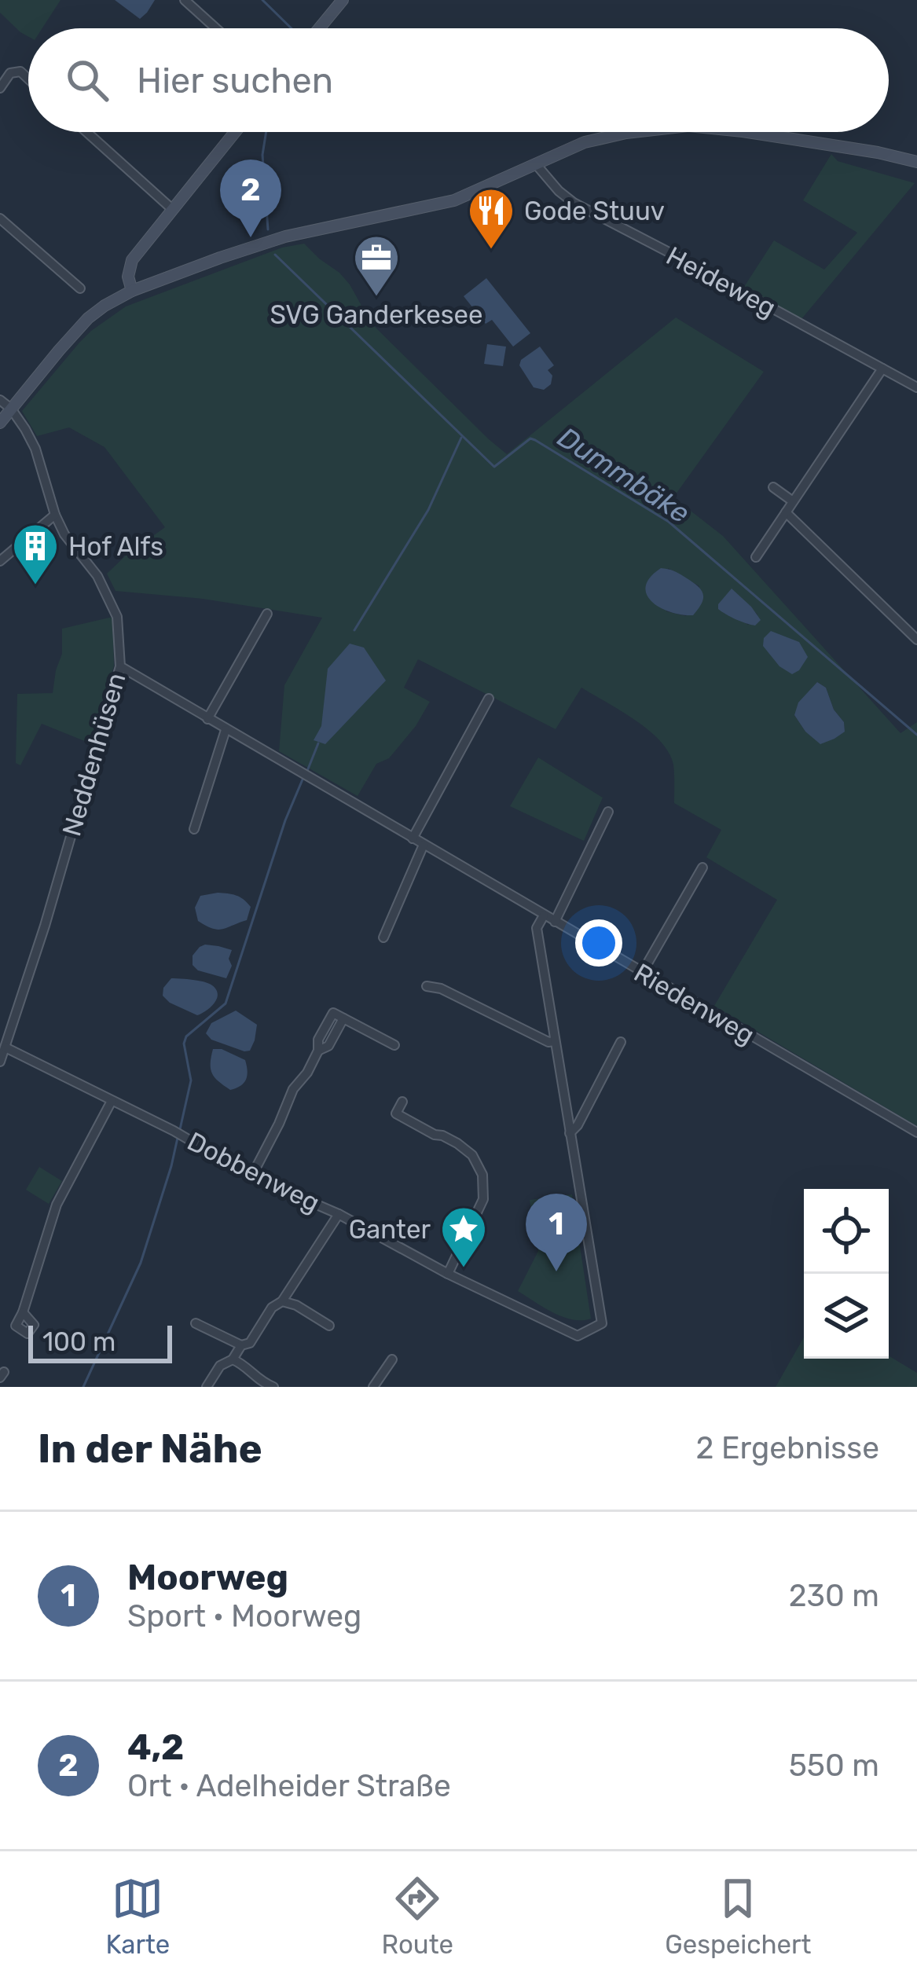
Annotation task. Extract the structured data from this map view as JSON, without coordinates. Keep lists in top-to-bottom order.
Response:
{
  "streets": {
    "street": [
      "Heideweg",
      "Neddenhüsen",
      "Riedenweg",
      "Dobbenweg"
    ]
  },
  "crossings": [
    ["Neddenhüsen", "Riedenweg"],
    ["Neddenhüsen", "Dobbenweg"]
  ],
  "water": ["Dummbäke"],
  "places": {
    "restaurant": ["Gode Stuuv"],
    "office": ["SVG Ganderkesee"],
    "building": ["Hof Alfs"],
    "place": ["Ganter"]
  },
  "scale_bar": "100 m",
  "page": {
    "search": "Hier suchen",
    "pins": ["2", "1"],
    "scale": "100 m",
    "heading": ["In der Nähe", "2 Ergebnisse"],
    "list": [
      {
        "mark": "1",
        "name": "Moorweg",
        "note": "Sport · Moorweg",
        "value": "230 m"
      },
      {
        "mark": "2",
        "name": "4,2",
        "note": "Ort · Adelheider Straße",
        "value": "550 m"
      }
    ],
    "nav": ["Karte", "Route", "Gespeichert"]
  }
}
